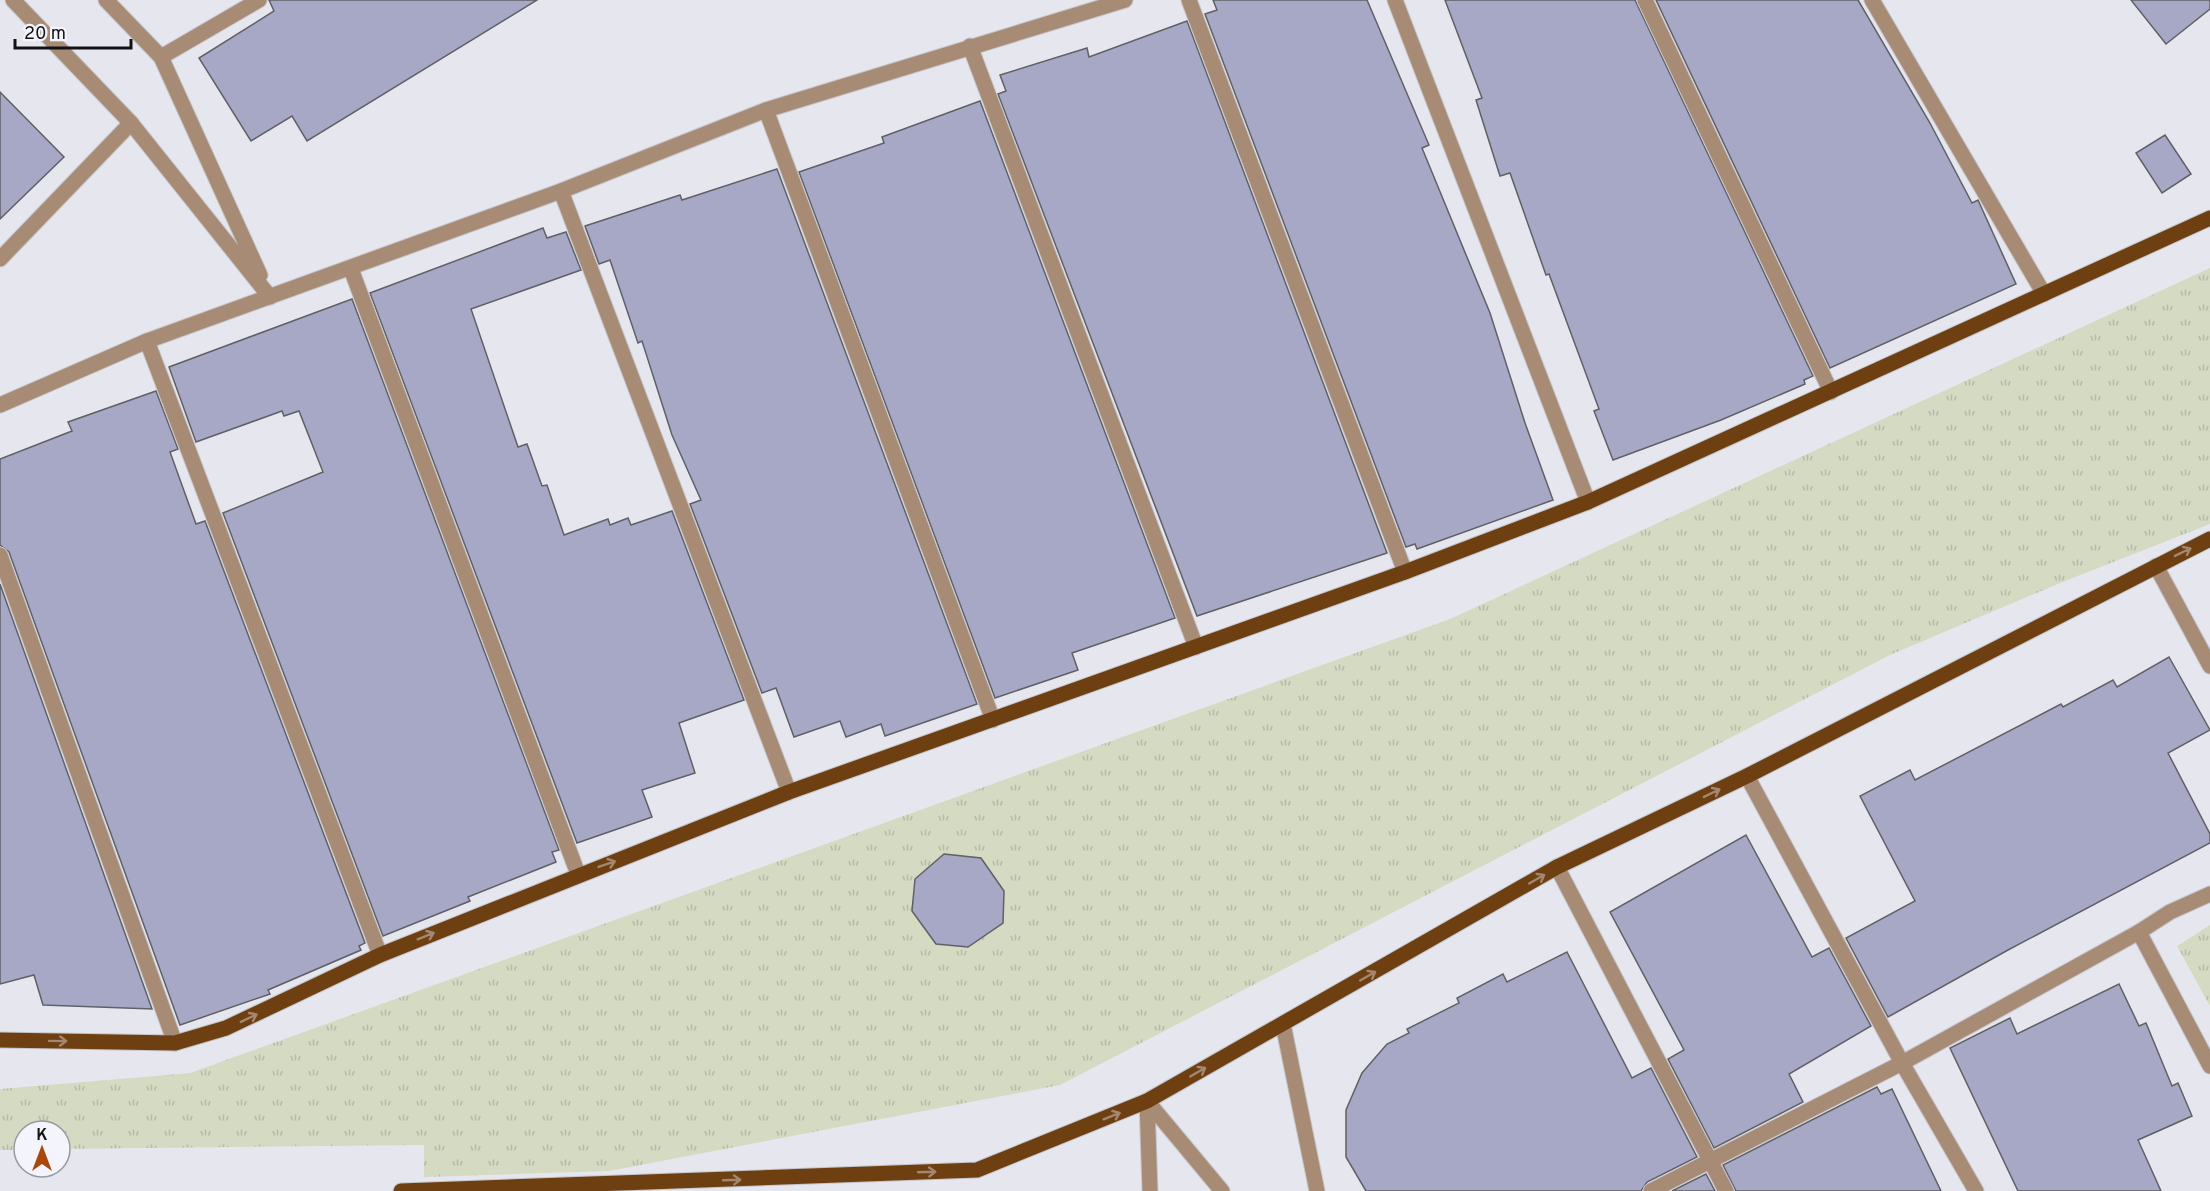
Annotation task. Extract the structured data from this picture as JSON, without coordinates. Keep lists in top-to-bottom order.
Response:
{
  "scale_bar": "20 m",
  "north": "top"
}
